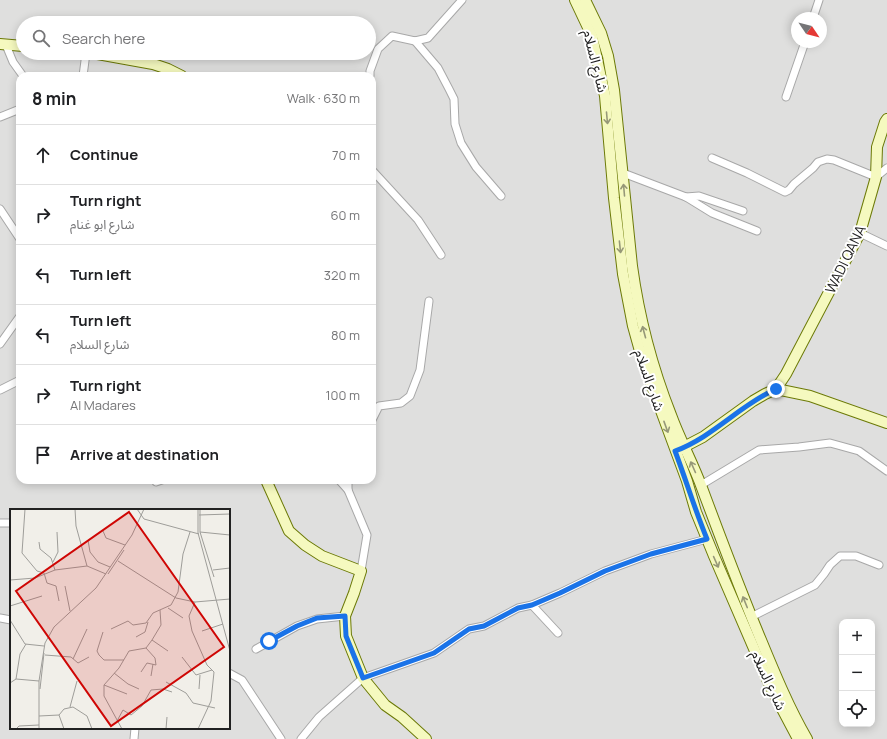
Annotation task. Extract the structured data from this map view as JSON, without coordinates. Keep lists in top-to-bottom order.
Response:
{
  "streets": {
    "main road": ["شارع السلام", "WADI QANA"]
  },
  "north": "bottom right",
  "page": {
    "search": "Search here",
    "heading": ["8 min", "Walk · 630 m"],
    "list": [
      ["Continue", "70 m"],
      ["Turn right", "شارع ابو غنام", "60 m"],
      ["Turn left", "320 m"],
      ["Turn left", "شارع السلام", "80 m"],
      ["Turn right", "Al Madares", "100 m"],
      "Arrive at destination"
    ],
    "map_buttons": ["+", "−"]
  }
}
